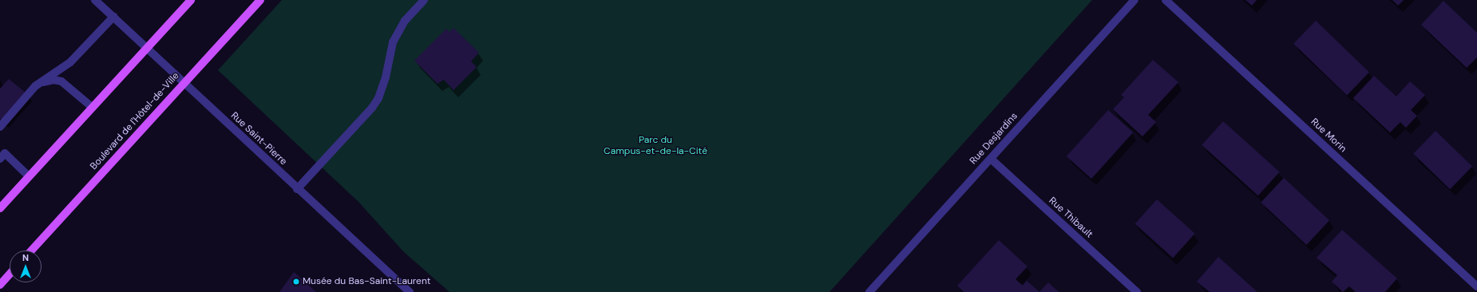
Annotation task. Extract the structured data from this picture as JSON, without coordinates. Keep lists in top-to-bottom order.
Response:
{
  "streets": {
    "main road": ["Boulevard de l'Hôtel-de-Ville"],
    "street": [
      "Rue Morin",
      "Rue Saint-Pierre",
      "Rue Desjardins",
      "Rue Thibault"
    ]
  },
  "crossings": [
    ["Boulevard de l'Hôtel-de-Ville", "Rue Saint-Pierre"],
    ["Rue Desjardins", "Rue Thibault"]
  ],
  "parks": ["Parc du Campus-et-de-la-Cité"],
  "places": ["Musée du Bas-Saint-Laurent"],
  "north": "top"
}
